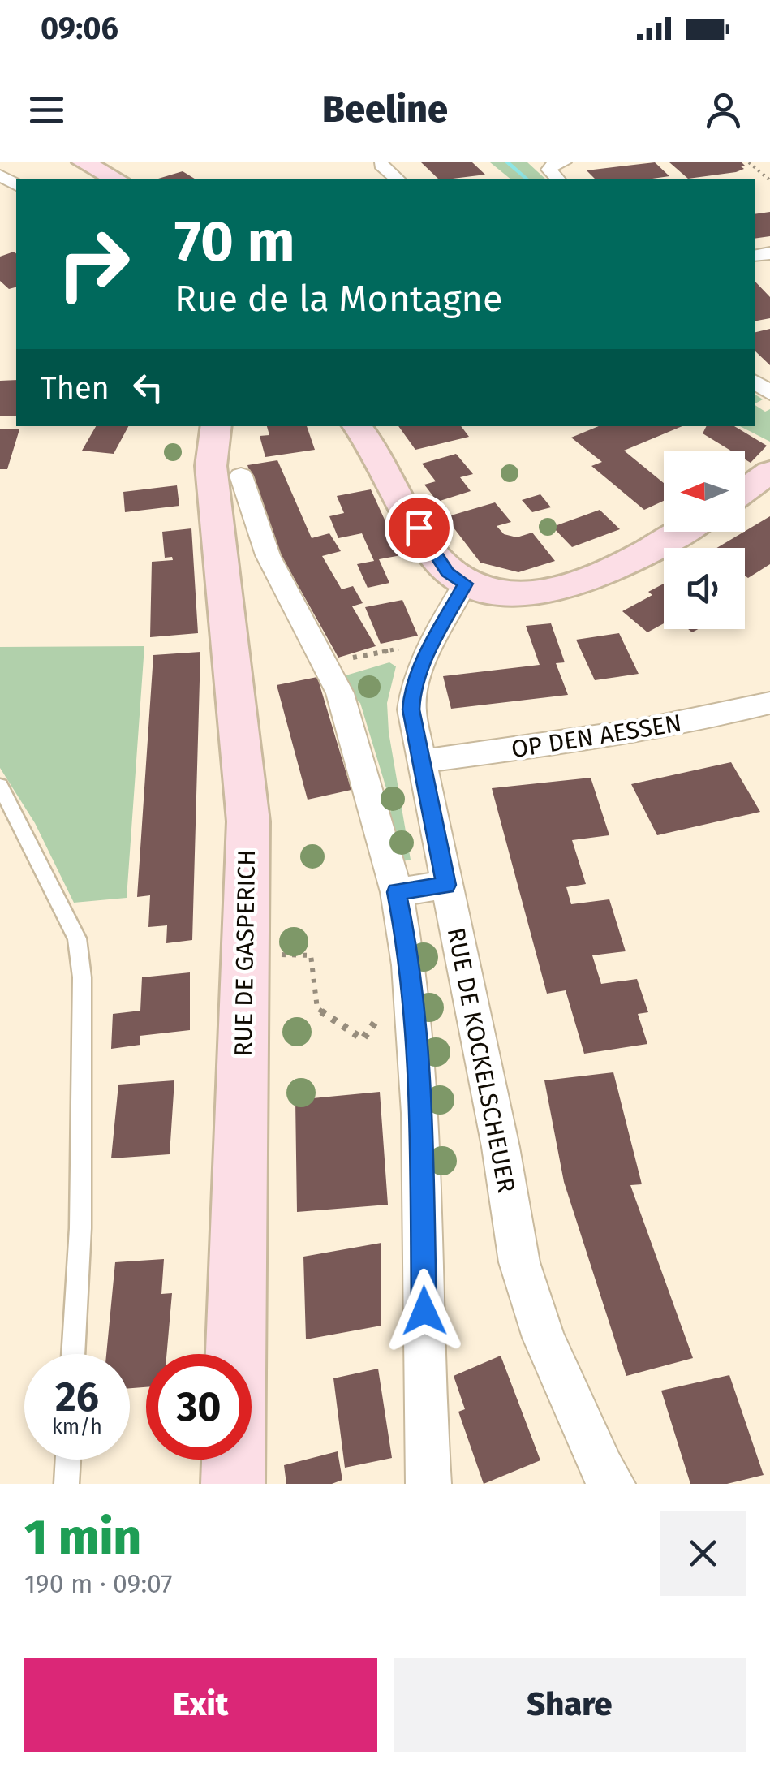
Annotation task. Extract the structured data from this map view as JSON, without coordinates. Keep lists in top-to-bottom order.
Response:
{
  "streets": {
    "main road": ["RUE DE GASPERICH"],
    "street": ["OP DEN AESSEN", "RUE DE KOCKELSCHEUER"]
  },
  "crossings": [
    ["OP DEN AESSEN", "RUE DE KOCKELSCHEUER"]
  ],
  "north": "left",
  "page": {
    "status": "09:06",
    "header": "Beeline",
    "turn": ["70 m", "Rue de la Montagne"],
    "then": "Then",
    "speed": "26 km/h",
    "limit": "30",
    "heading": ["1 min", "190 m · 09:07"],
    "buttons": ["Exit", "Share"]
  }
}
